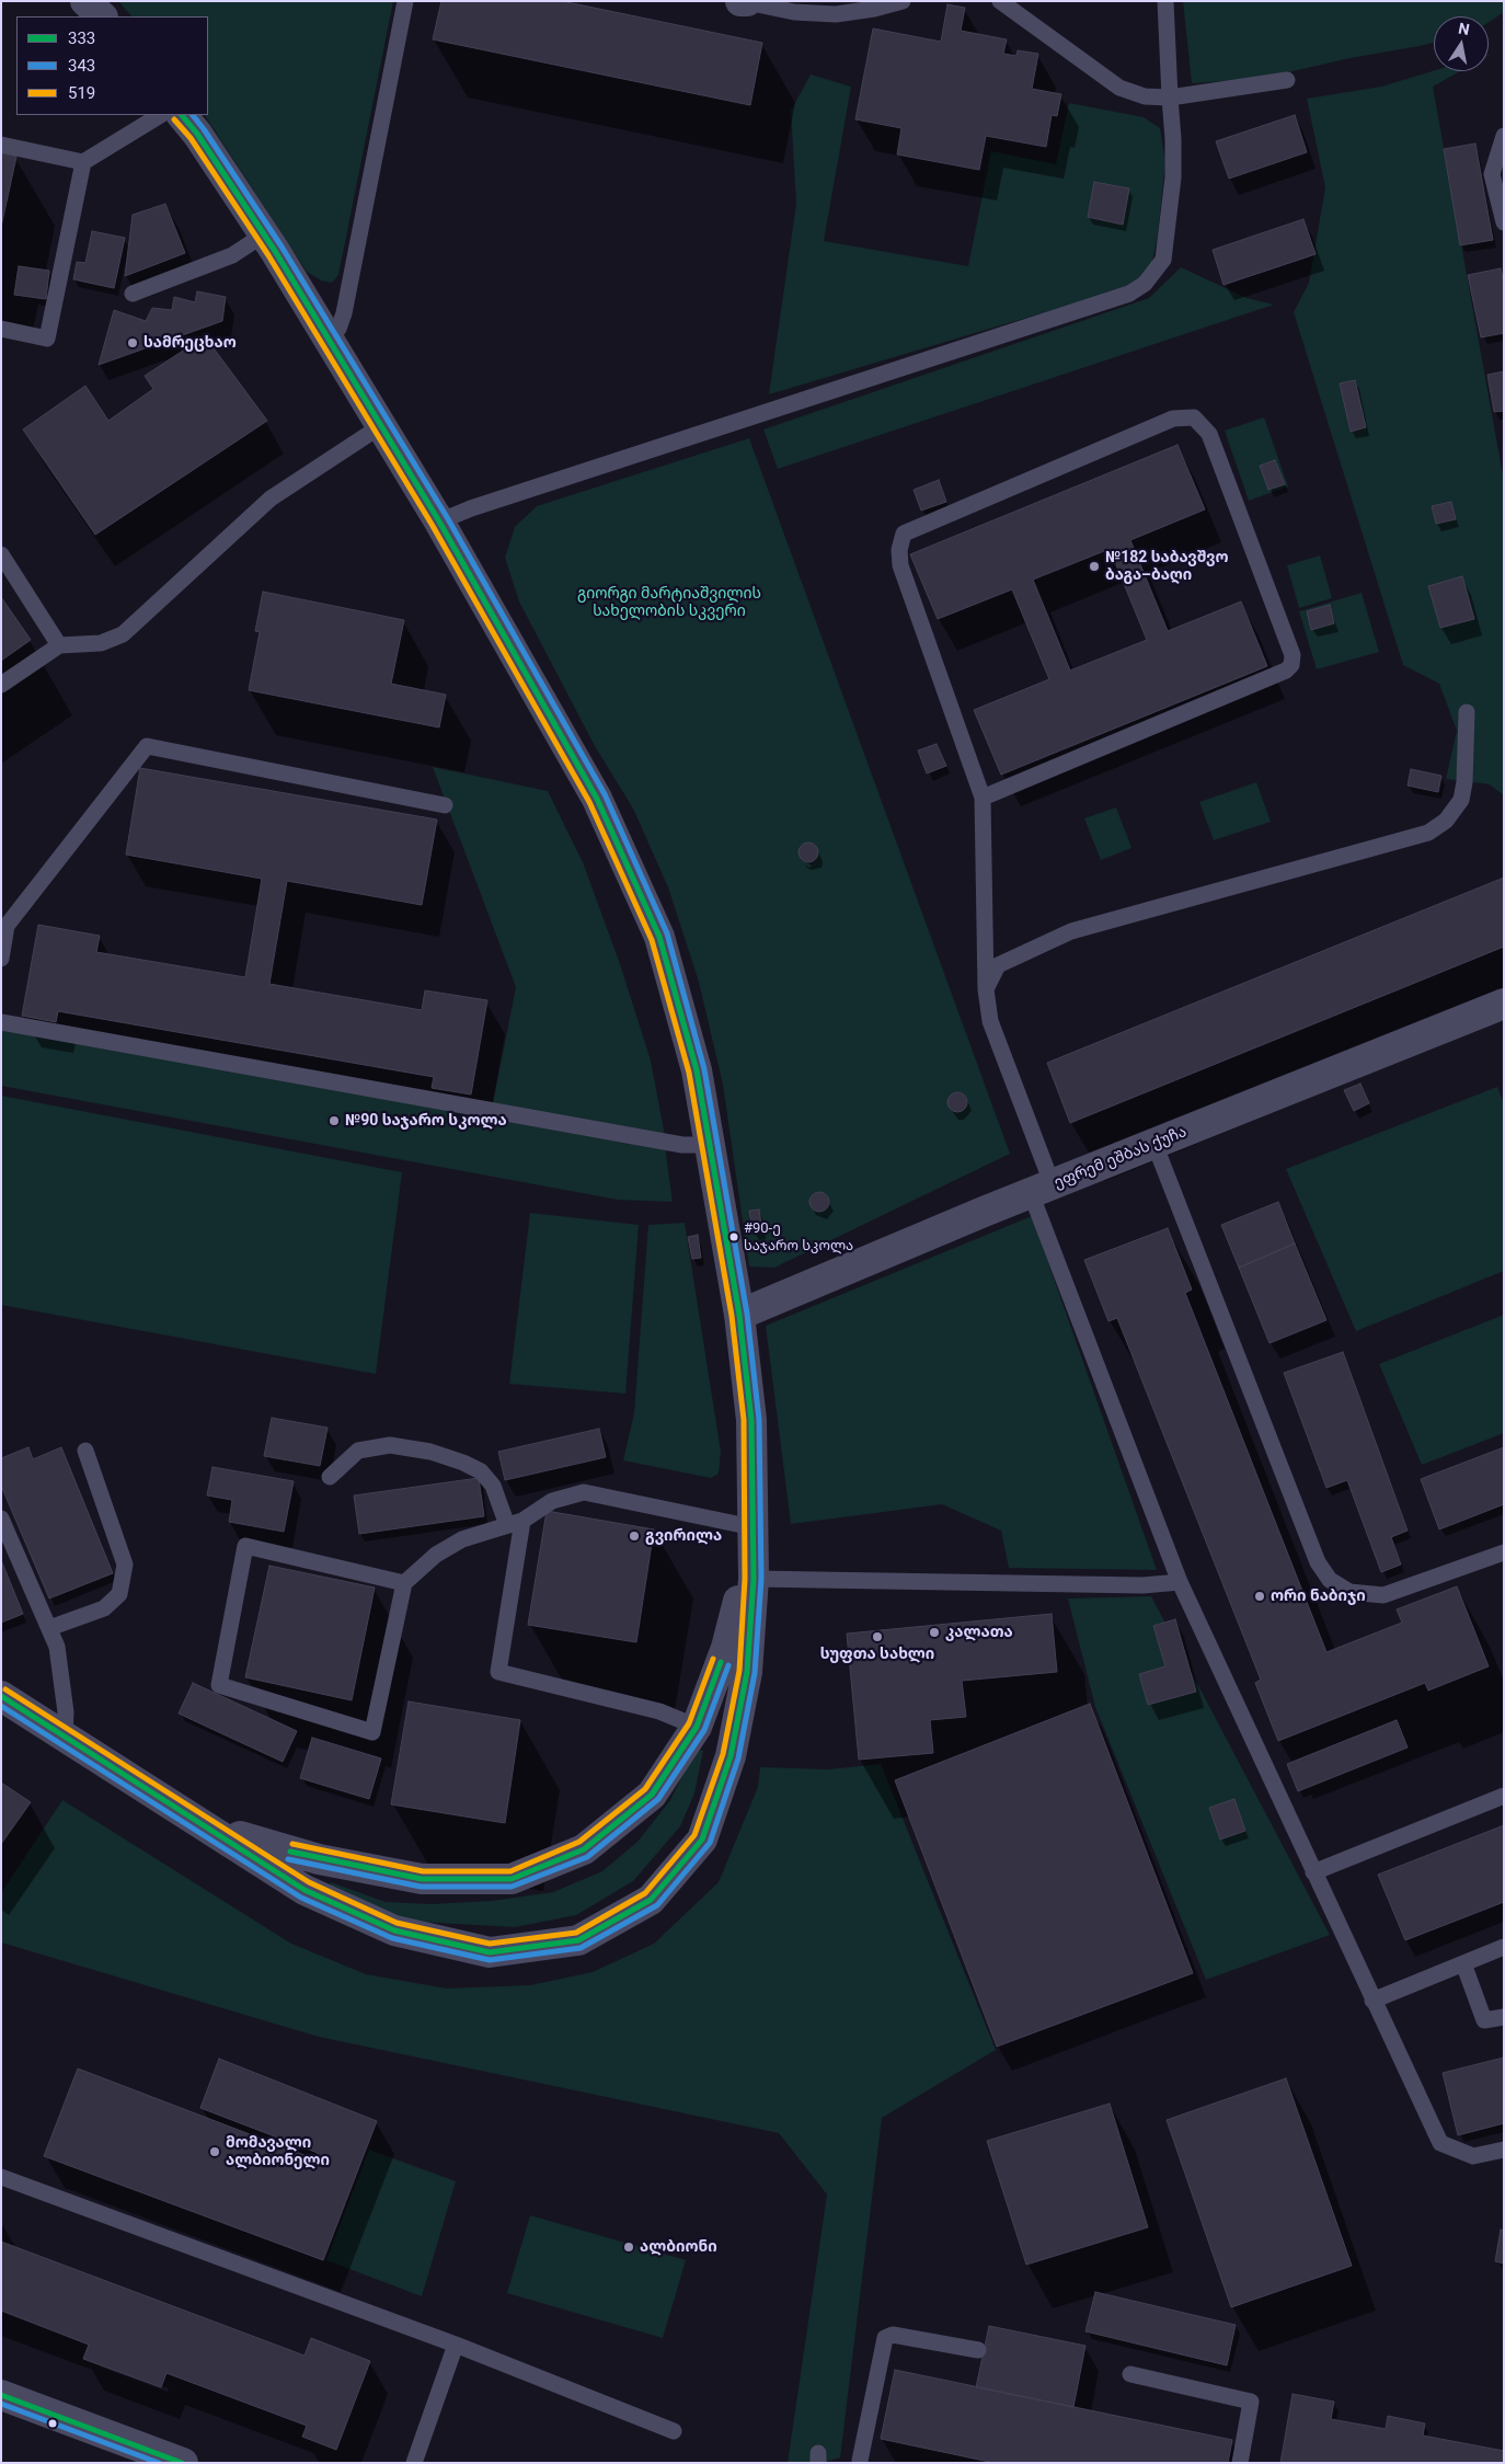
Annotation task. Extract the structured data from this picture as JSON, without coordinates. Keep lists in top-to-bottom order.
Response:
{
  "streets": {
    "street": ["ეფრემ ეშბას ქუჩა"]
  },
  "parks": ["გიორგი მარტიაშვილის სახელობის სკვერი"],
  "places": [
    "სამრეცხაო",
    "№182 საბავშვო ბაგა–ბაღი",
    "№90 საჯარო სკოლა",
    "#90-ე საჯარო სკოლა",
    "გვირილა",
    "ორი ნაბიჯი",
    "კალათა",
    "სუფთა სახლი",
    "მომავალი ალბიონელი",
    "ალბიონი"
  ],
  "lines": ["transit line 333", "transit line 343", "transit line 519"],
  "legend": ["333", "343", "519"],
  "north": "top"
}
